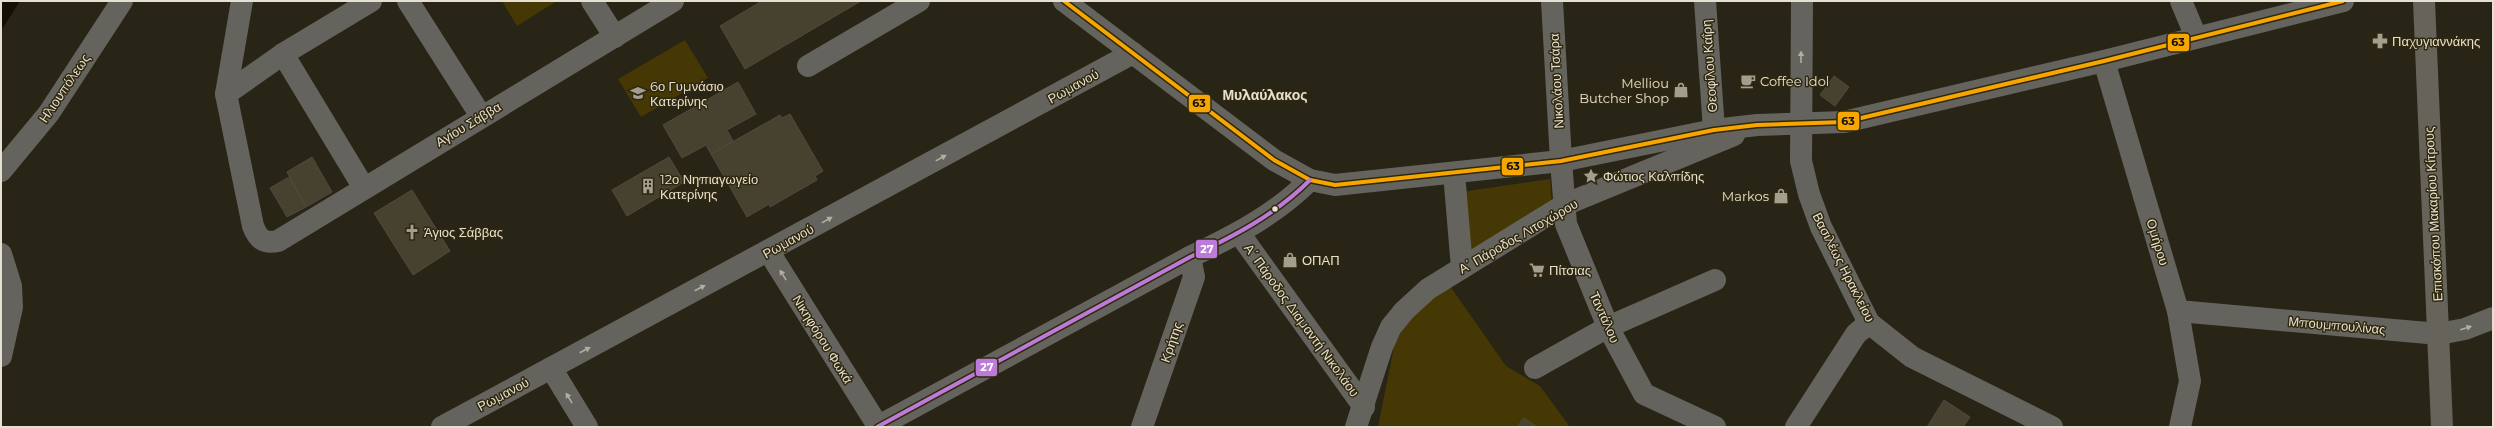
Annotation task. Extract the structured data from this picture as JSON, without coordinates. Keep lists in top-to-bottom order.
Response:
{
  "streets": {
    "main road": ["Επισκόπου Μακαρίου Κίτρους"],
    "street": [
      "Θεοφίλου Καΐρη",
      "Νικολάου Τσάρα",
      "Ρωμανού",
      "Ηλιουπόλεως",
      "Αγίου Σάββα",
      "Α΄ Πάροδος Λιτοχώρου",
      "Ομήρου",
      "Βασιλέως Ηρακλείου",
      "Ταντάλου",
      "Α΄ Πάροδος Διαμαντή Νικολάου",
      "Μπουμπουλίνας",
      "Νικηφόρου Φωκά",
      "Κρήτης"
    ]
  },
  "crossings": [
    ["Νικολάου Τσάρα", "Ταντάλου"],
    ["Ρωμανού", "Νικηφόρου Φωκά"],
    ["Επισκόπου Μακαρίου Κίτρους", "Μπουμπουλίνας"],
    ["Α΄ Πάροδος Λιτοχώρου", "Ταντάλου"],
    ["Α΄ Πάροδος Λιτοχώρου", "Α΄ Πάροδος Διαμαντή Νικολάου"],
    ["Ομήρου", "Μπουμπουλίνας"]
  ],
  "one_way": ["Ρωμανού", "Νικηφόρου Φωκά"],
  "districts": ["Μυλαύλακος"],
  "places": {
    "pharmacy": ["Παχυγιαννάκης"],
    "cafe": ["Coffee Idol"],
    "shop": ["Melliou Butcher Shop", "Markos", "ΟΠΑΠ"],
    "school or university": ["6ο Γυμνάσιο Κατερίνης"],
    "place": ["Φώτιος Καλπίδης"],
    "building": ["12ο Νηπιαγωγείο Κατερίνης"],
    "church": ["Άγιος Σάββας"],
    "supermarket": ["Πίτσιας"]
  },
  "lines": ["transit line 63", "transit line 27"]
}
